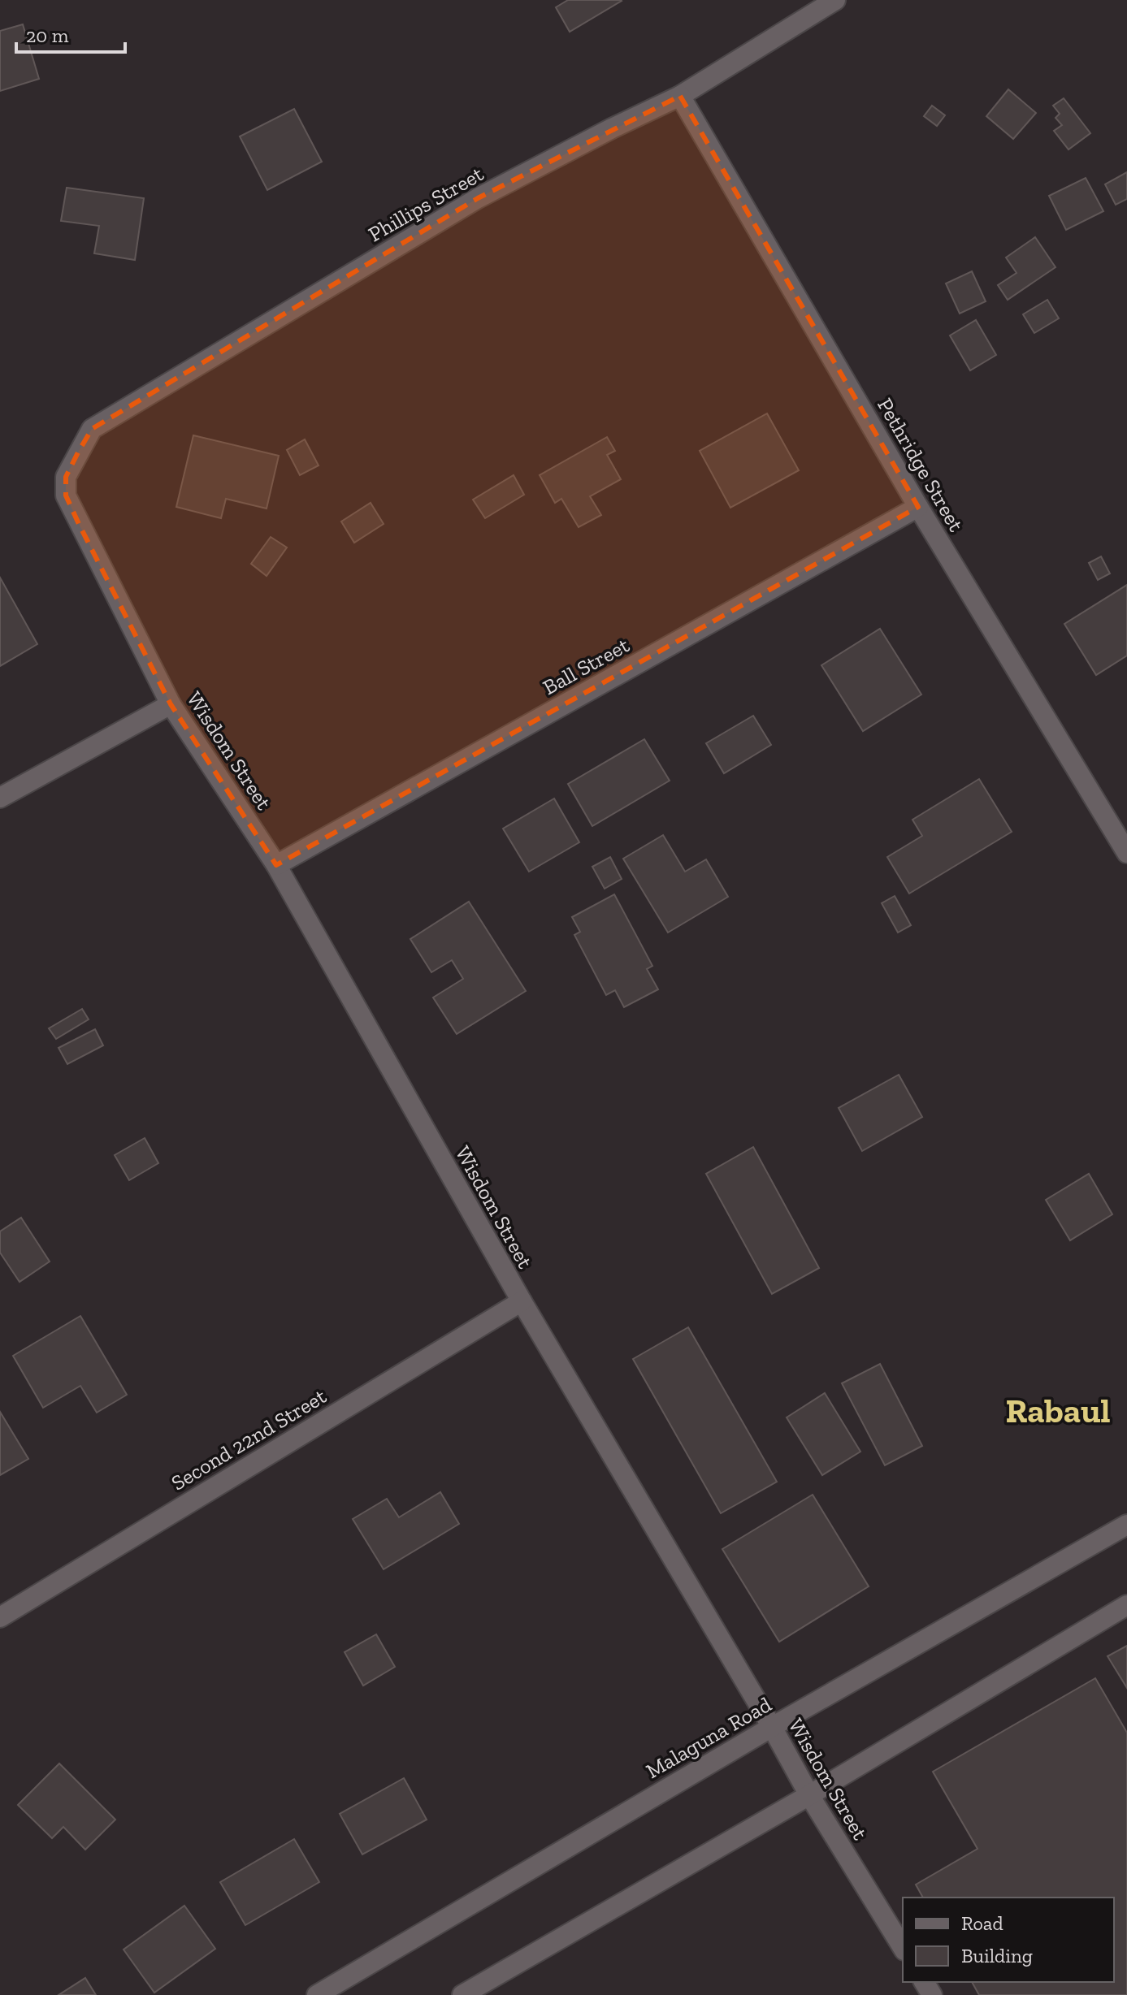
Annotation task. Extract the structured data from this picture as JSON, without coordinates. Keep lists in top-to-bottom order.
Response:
{
  "streets": {
    "street": [
      "Phillips Street",
      "Pethridge Street",
      "Ball Street",
      "Wisdom Street",
      "Second 22nd Street",
      "Malaguna Road"
    ]
  },
  "crossings": [
    ["Phillips Street", "Pethridge Street"],
    ["Phillips Street", "Wisdom Street"],
    ["Pethridge Street", "Ball Street"],
    ["Ball Street", "Wisdom Street"],
    ["Wisdom Street", "Second 22nd Street"],
    ["Wisdom Street", "Malaguna Road"]
  ],
  "districts": ["Rabaul"],
  "legend": ["Road", "Building"],
  "scale_bar": "20 m"
}
